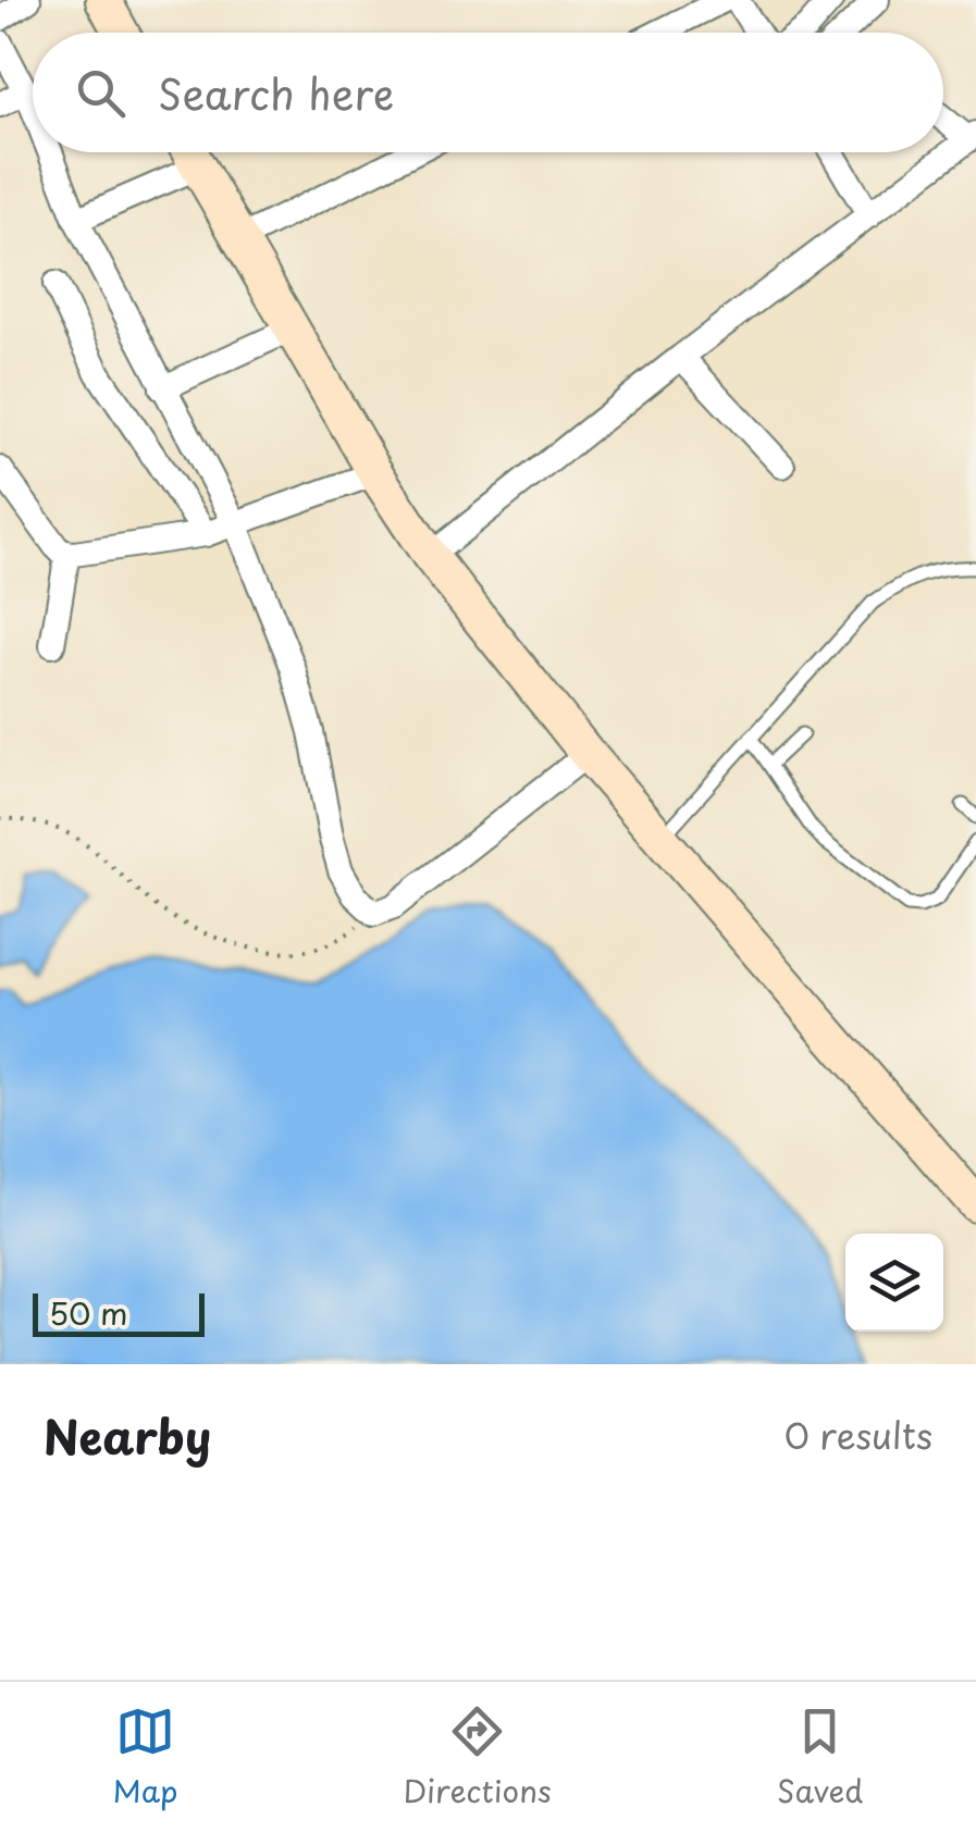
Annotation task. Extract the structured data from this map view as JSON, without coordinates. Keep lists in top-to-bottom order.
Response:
{
  "scale_bar": "50 m",
  "page": {
    "search": "Search here",
    "scale": "50 m",
    "heading": ["Nearby", "0 results"],
    "nav": ["Map", "Directions", "Saved"]
  }
}
